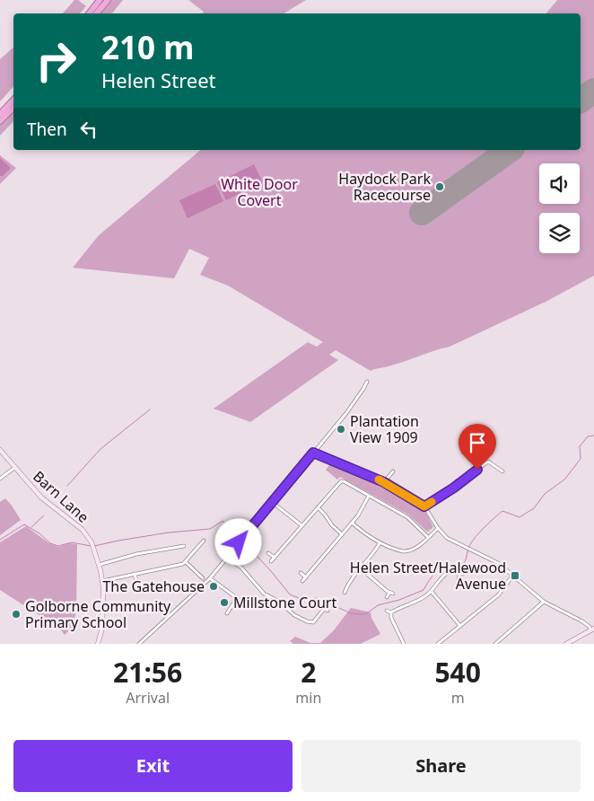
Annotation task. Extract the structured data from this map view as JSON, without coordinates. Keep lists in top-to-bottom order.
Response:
{
  "streets": {
    "street": ["Barn Lane"]
  },
  "parks": ["White Door Covert"],
  "places": {
    "other": [
      "Haydock Park Racecourse",
      "Plantation View 1909",
      "The Gatehouse",
      "Millstone Court",
      "Golborne Community Primary School"
    ],
    "transit": ["Helen Street/Halewood Avenue"]
  },
  "page": {
    "turn": ["210 m", "Helen Street"],
    "then": "Then",
    "eta": [
      "21:56",
      "Arrival",
      "2",
      "min",
      "540",
      "m"
    ],
    "buttons": ["Exit", "Share"]
  }
}
